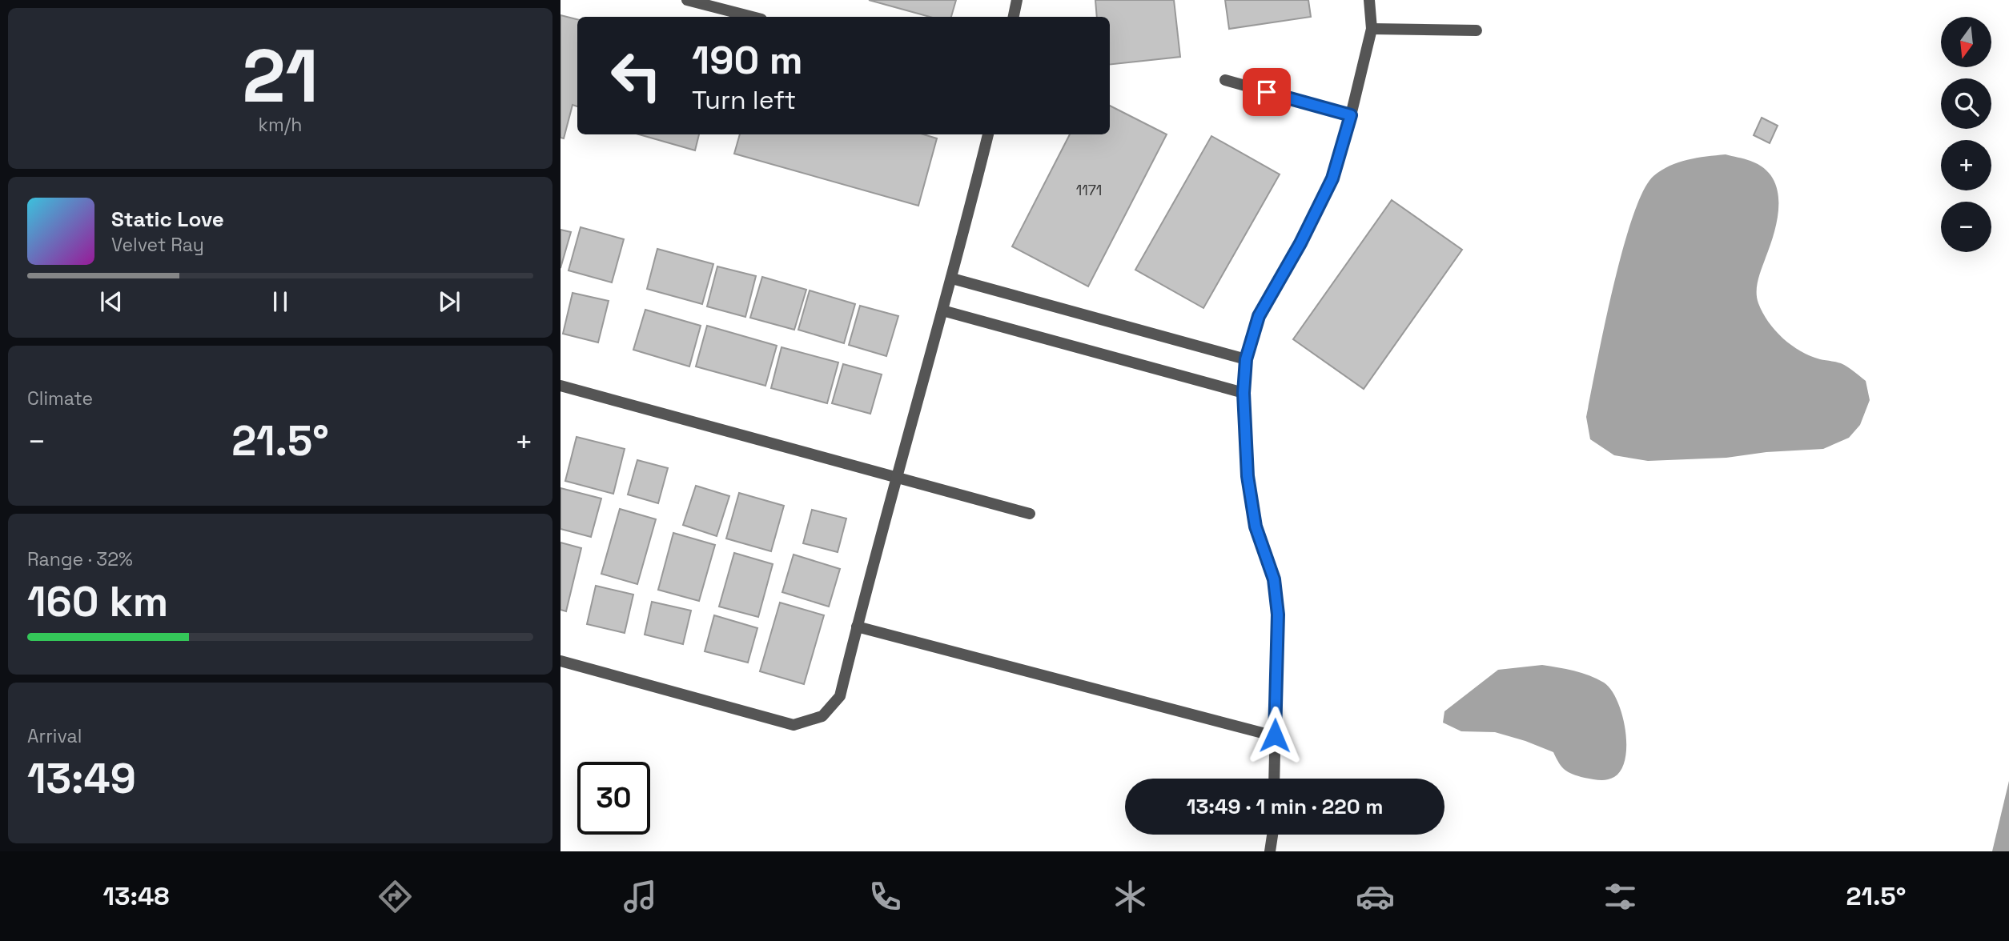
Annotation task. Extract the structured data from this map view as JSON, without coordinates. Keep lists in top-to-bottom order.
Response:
{
  "house_numbers": ["1171"],
  "north": "bottom",
  "page": {
    "tile": [
      ["21", "km/h"],
      "Climate",
      ["Range · 32%", "160 km"],
      ["Arrival", "13:49"]
    ],
    "map_buttons": ["+", "−"],
    "turn": ["190 m", "Turn left"],
    "song": ["Static Love", "Velvet Ray"],
    "heat": ["−", "21.5°", "+"],
    "limit": "30",
    "trip": "13:49 · 1 min · 220 m",
    "tabs": ["13:48", "21.5°"]
  }
}
